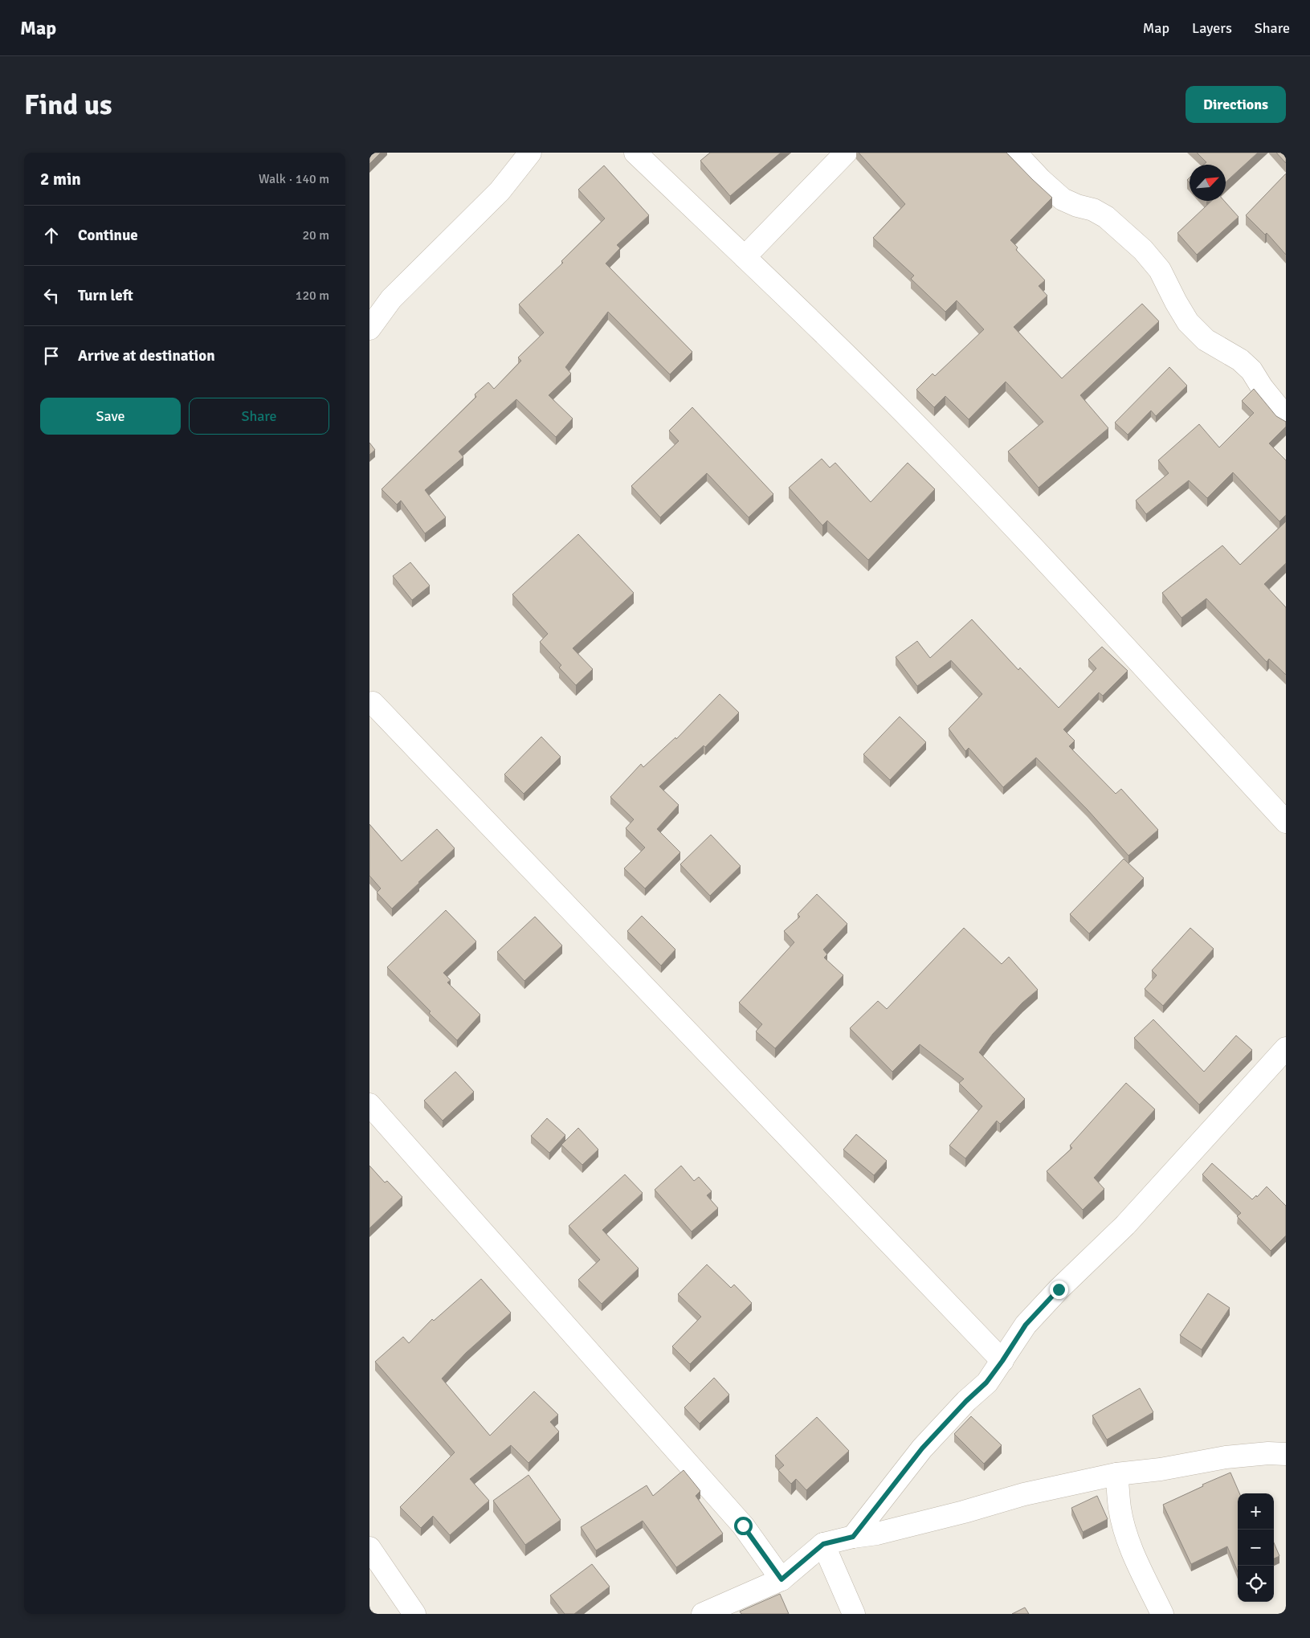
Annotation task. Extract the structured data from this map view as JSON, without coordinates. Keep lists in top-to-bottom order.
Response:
{
  "north": "top right",
  "page": {
    "header": "Map",
    "nav": ["Map", "Layers", "Share"],
    "buttons": [
      "Directions",
      ["Save", "Share"]
    ],
    "title": "Find us",
    "heading": ["2 min", "Walk · 140 m"],
    "list": [
      ["Continue", "20 m"],
      ["Turn left", "120 m"],
      "Arrive at destination"
    ],
    "map_buttons": ["+", "−"]
  }
}
